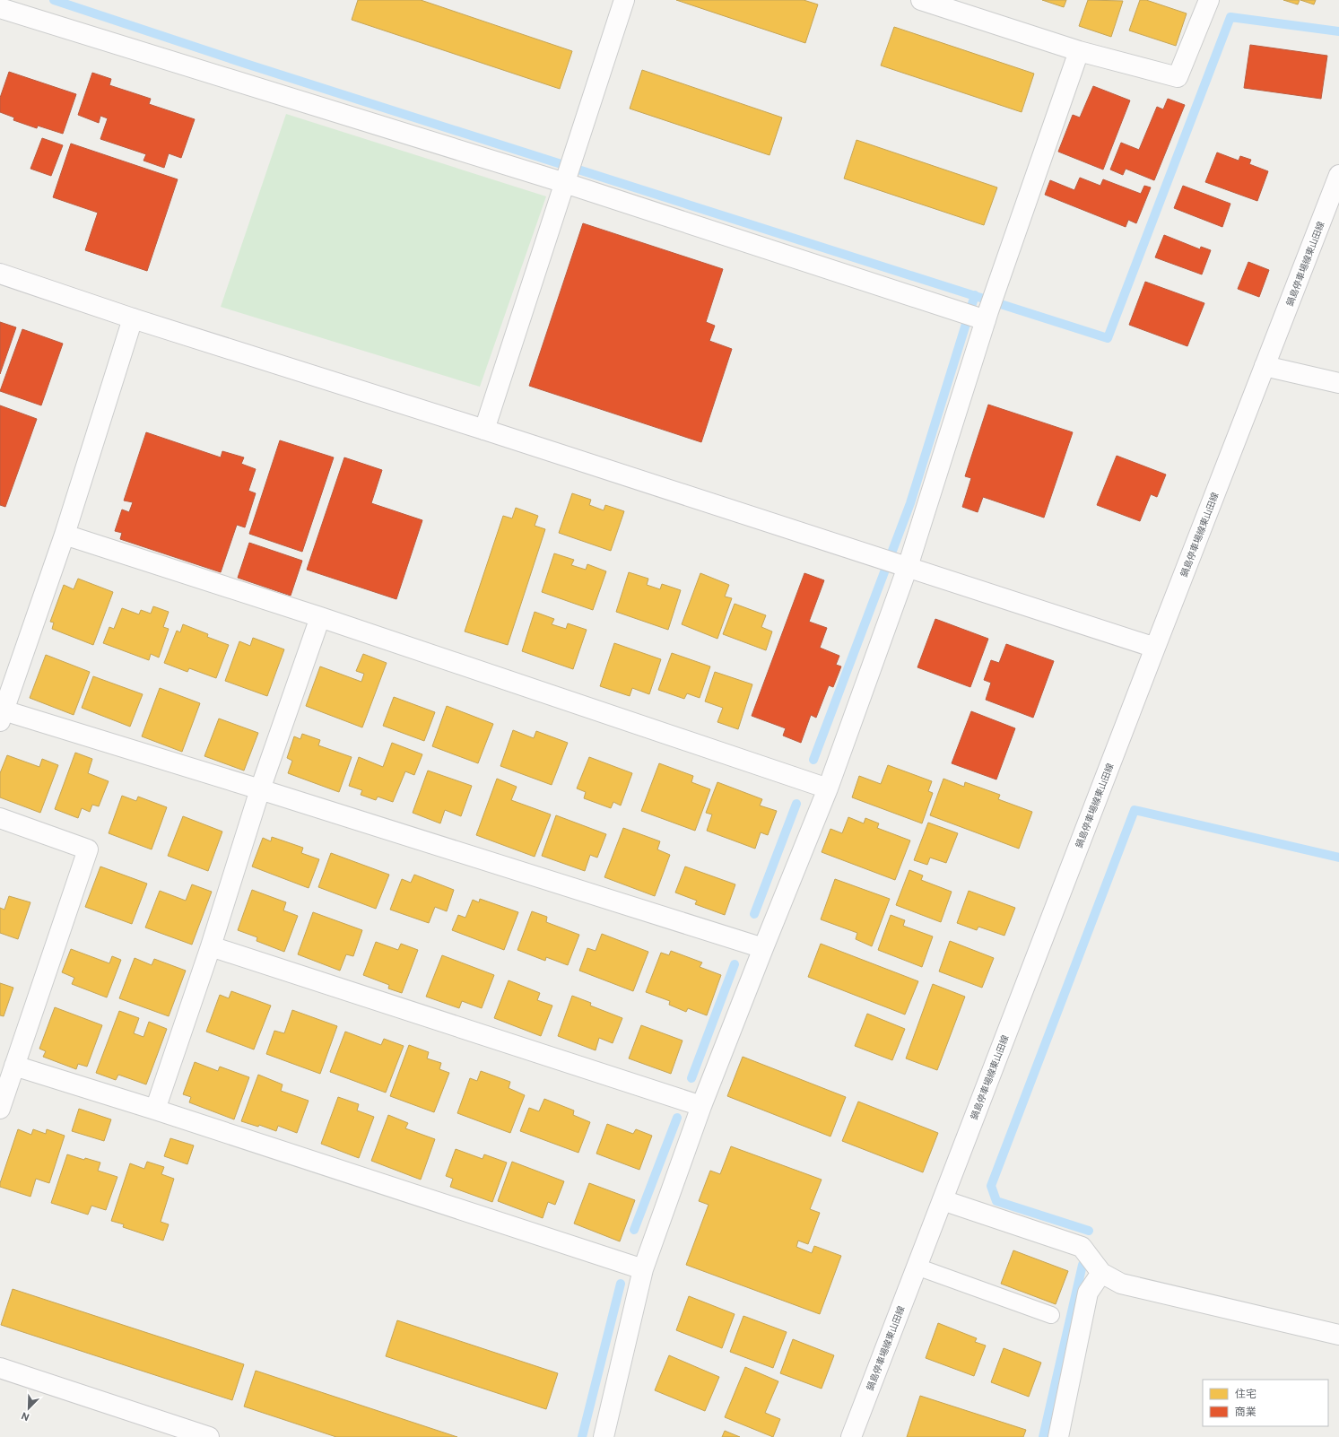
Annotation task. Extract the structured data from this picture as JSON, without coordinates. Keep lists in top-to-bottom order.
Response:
{
  "streets": {
    "street": ["鍋島停車場線東山田線"]
  },
  "legend": ["住宅", "商業"],
  "north": "bottom left"
}
